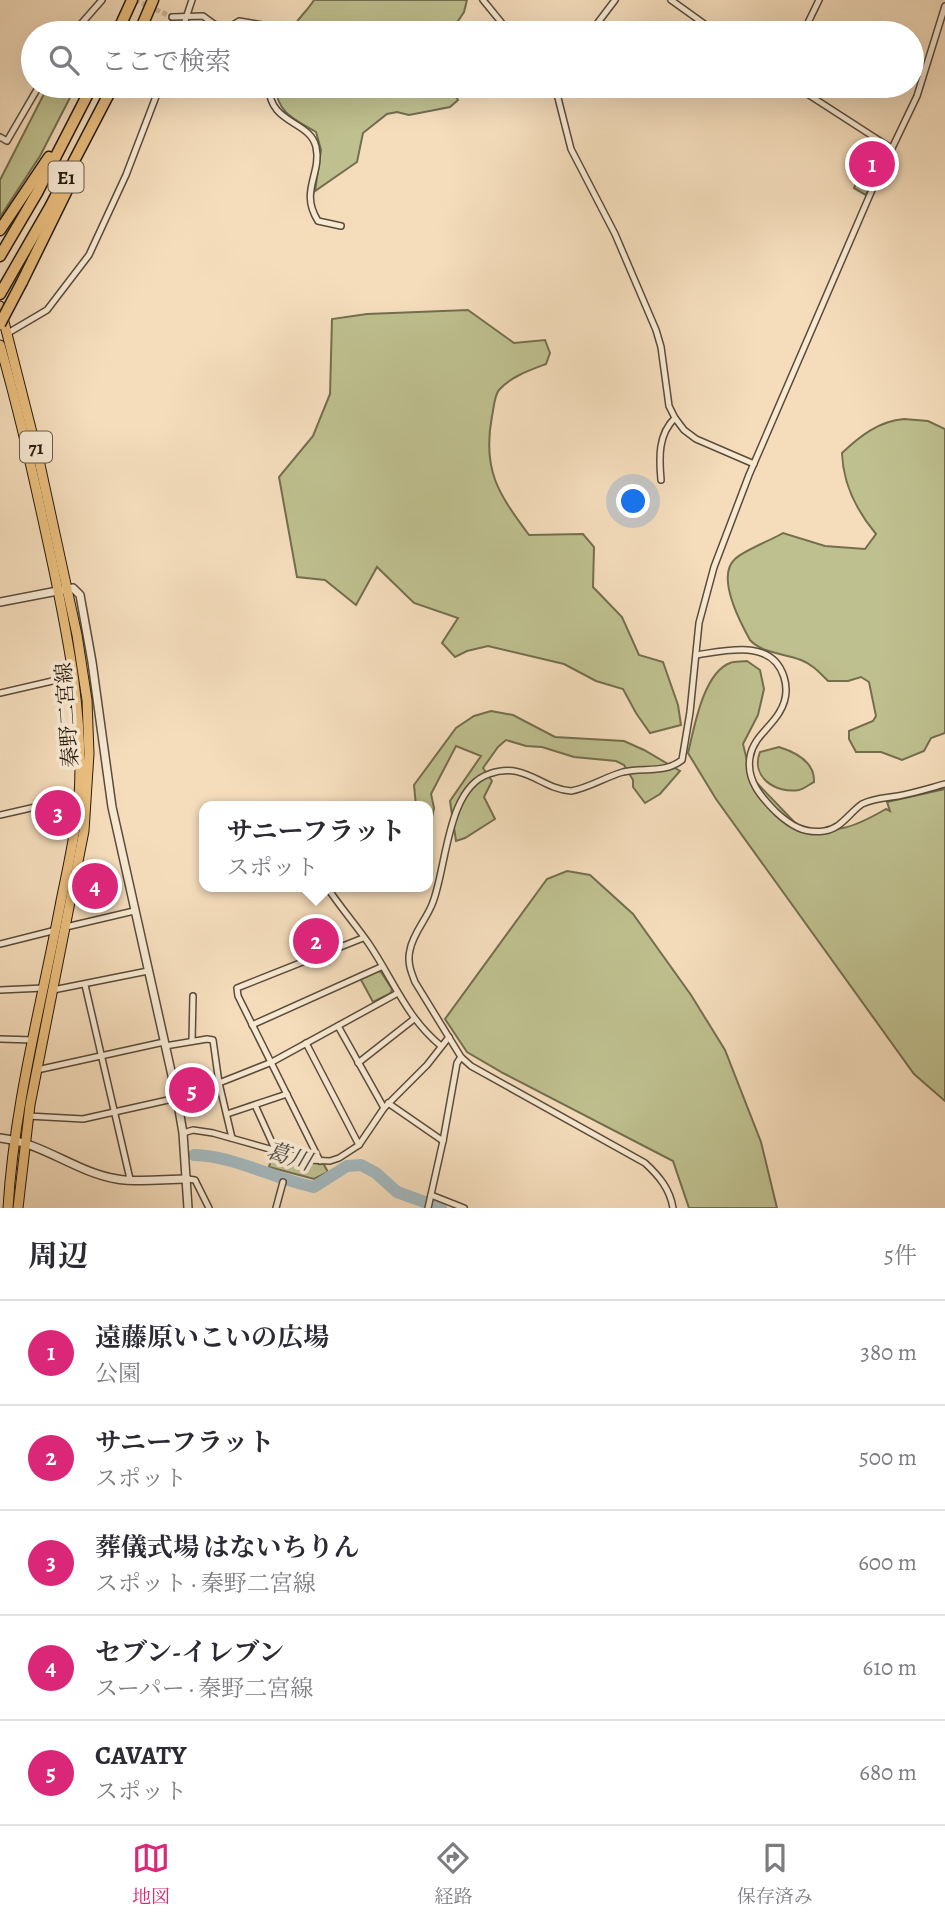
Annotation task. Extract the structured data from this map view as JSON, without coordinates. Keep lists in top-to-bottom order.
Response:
{
  "streets": {
    "highway": ["E1"],
    "main road": ["71", "秦野二宮線"]
  },
  "water": ["葛川"],
  "page": {
    "search": "ここで検索",
    "pins": [
      "1",
      "3",
      "4",
      "2",
      "5"
    ],
    "popup": ["サニーフラット", "スポット"],
    "heading": ["周辺", "5件"],
    "list": [
      {
        "mark": "1",
        "name": "遠藤原いこいの広場",
        "note": "公園",
        "value": "380 m"
      },
      {
        "mark": "2",
        "name": "サニーフラット",
        "note": "スポット",
        "value": "500 m"
      },
      {
        "mark": "3",
        "name": "葬儀式場 はないちりん",
        "note": "スポット · 秦野二宮線",
        "value": "600 m"
      },
      {
        "mark": "4",
        "name": "セブン-イレブン",
        "note": "スーパー · 秦野二宮線",
        "value": "610 m"
      },
      {
        "mark": "5",
        "name": "CAVATY",
        "note": "スポット",
        "value": "680 m"
      }
    ],
    "nav": ["地図", "経路", "保存済み"]
  }
}
